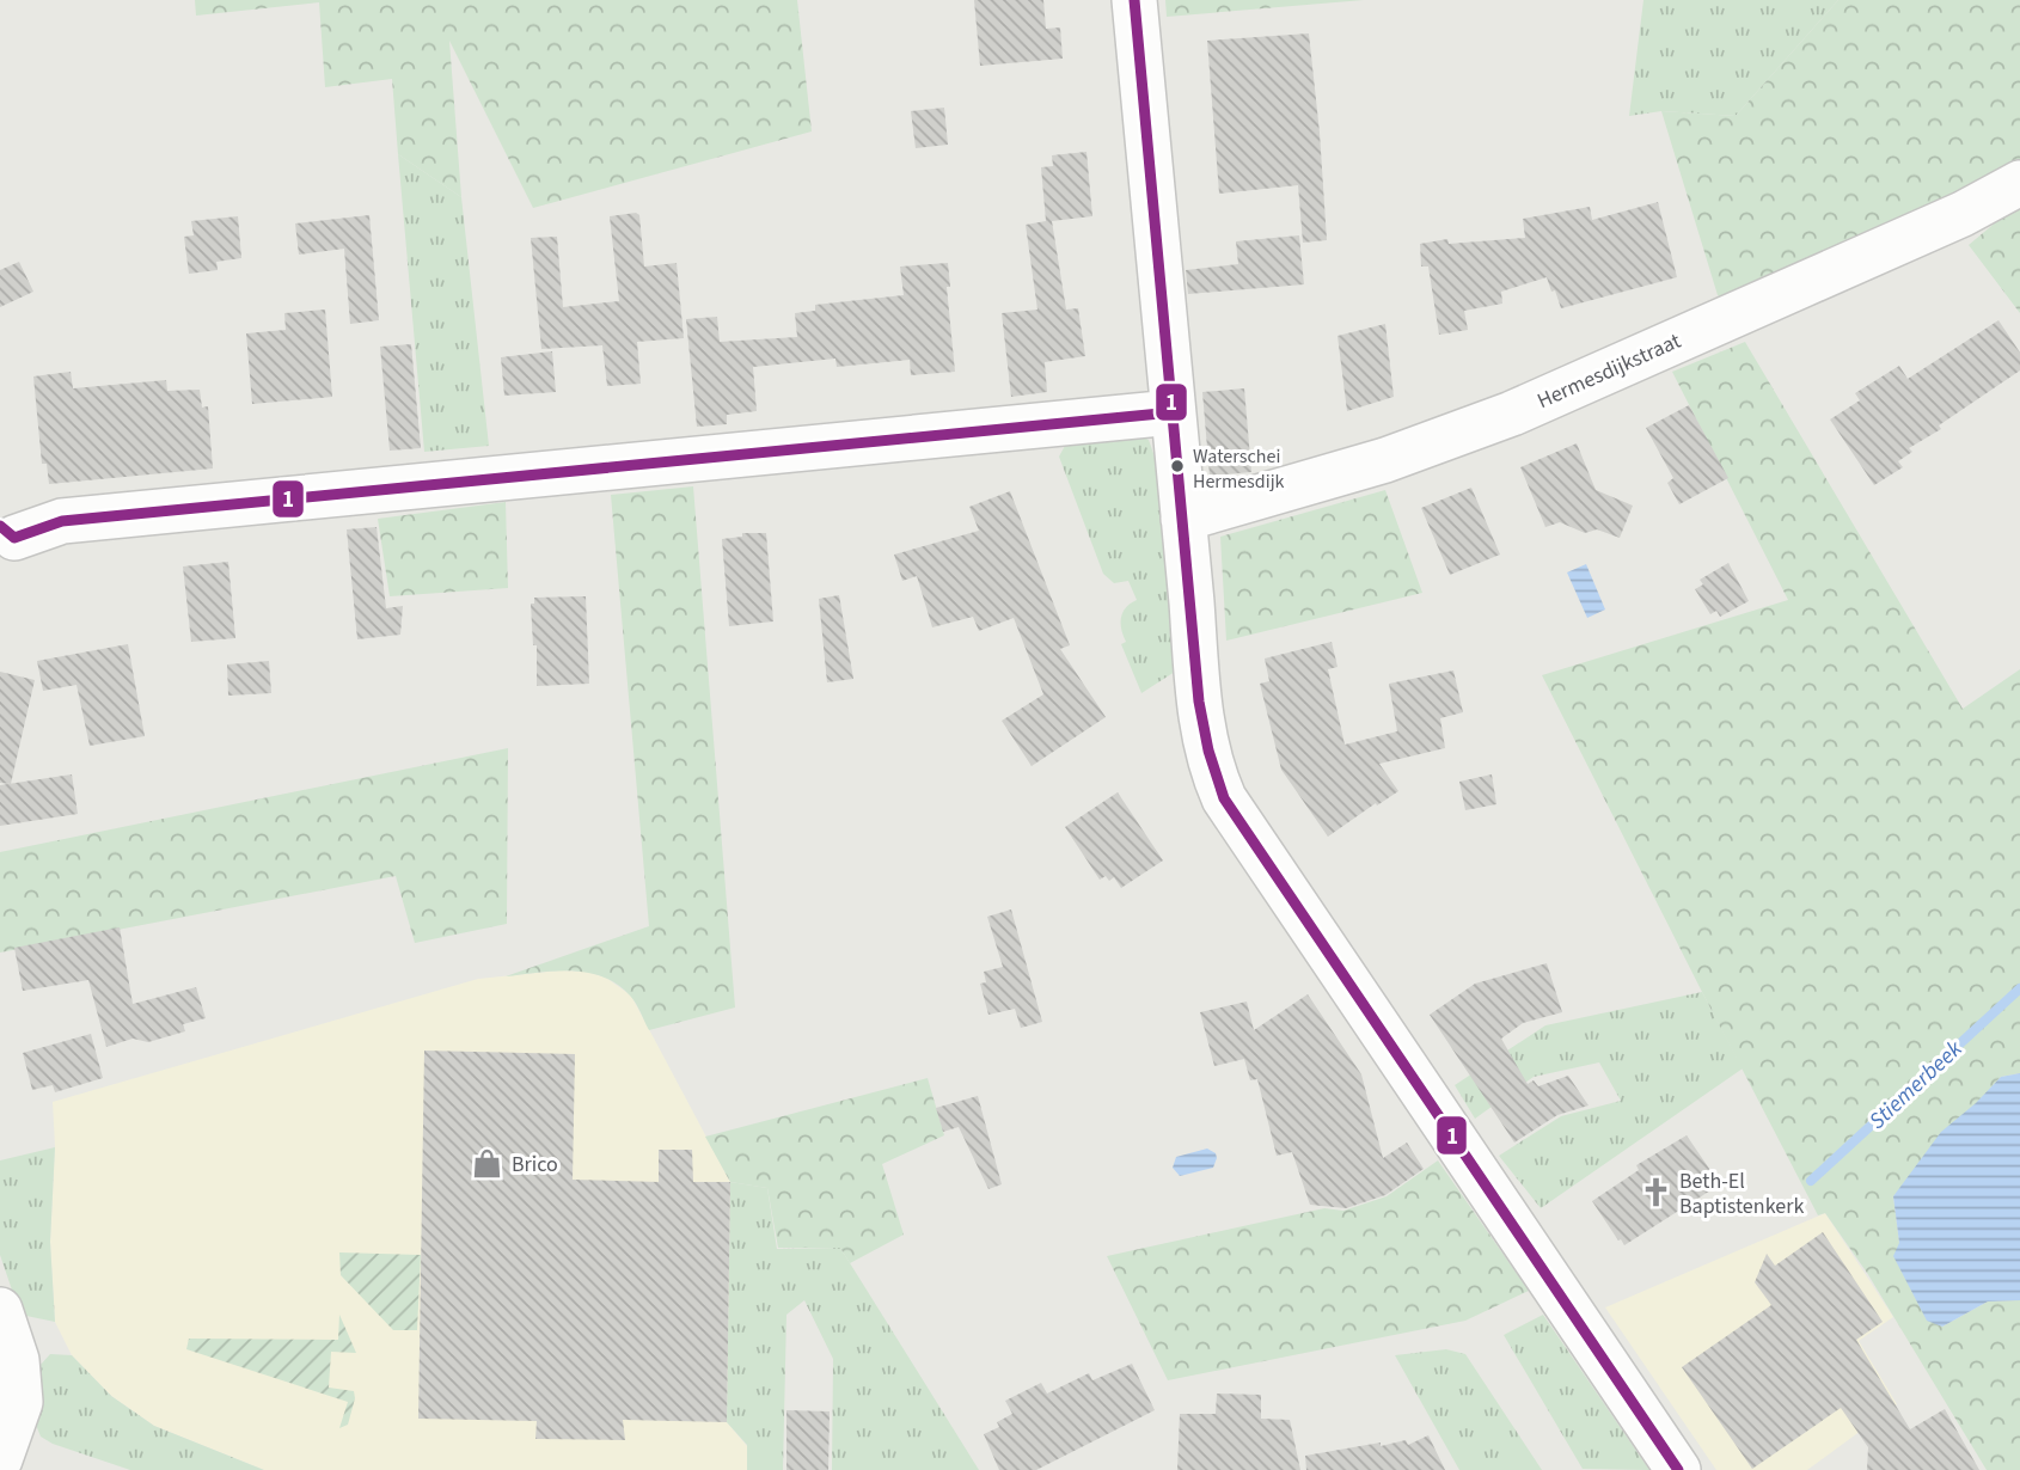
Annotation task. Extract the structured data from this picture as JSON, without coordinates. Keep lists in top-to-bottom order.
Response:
{
  "streets": {
    "street": ["Hermesdijkstraat"]
  },
  "water": ["Stiemerbeek"],
  "places": {
    "other": ["Waterschei Hermesdijk"],
    "shop": ["Brico"],
    "church": ["Beth-El Baptistenkerk"]
  },
  "lines": ["transit line 1"]
}
